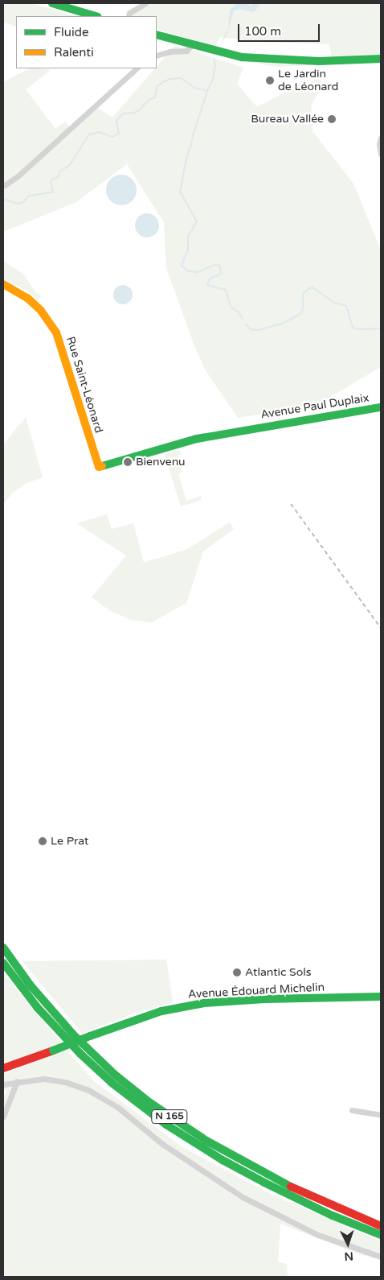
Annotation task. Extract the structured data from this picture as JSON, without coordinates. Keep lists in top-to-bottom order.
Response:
{
  "streets": {
    "main road": [
      "Rue Saint-Léonard",
      "Avenue Paul Duplaix",
      "Avenue Édouard Michelin",
      "N 165"
    ]
  },
  "crossings": [
    ["Rue Saint-Léonard", "Avenue Paul Duplaix"]
  ],
  "places": [
    "Le Jardin de Léonard",
    "Bureau Vallée",
    "Bienvenu",
    "Le Prat",
    "Atlantic Sols"
  ],
  "legend": ["Fluide", "Ralenti"],
  "scale_bar": "100 m",
  "north": "bottom"
}
